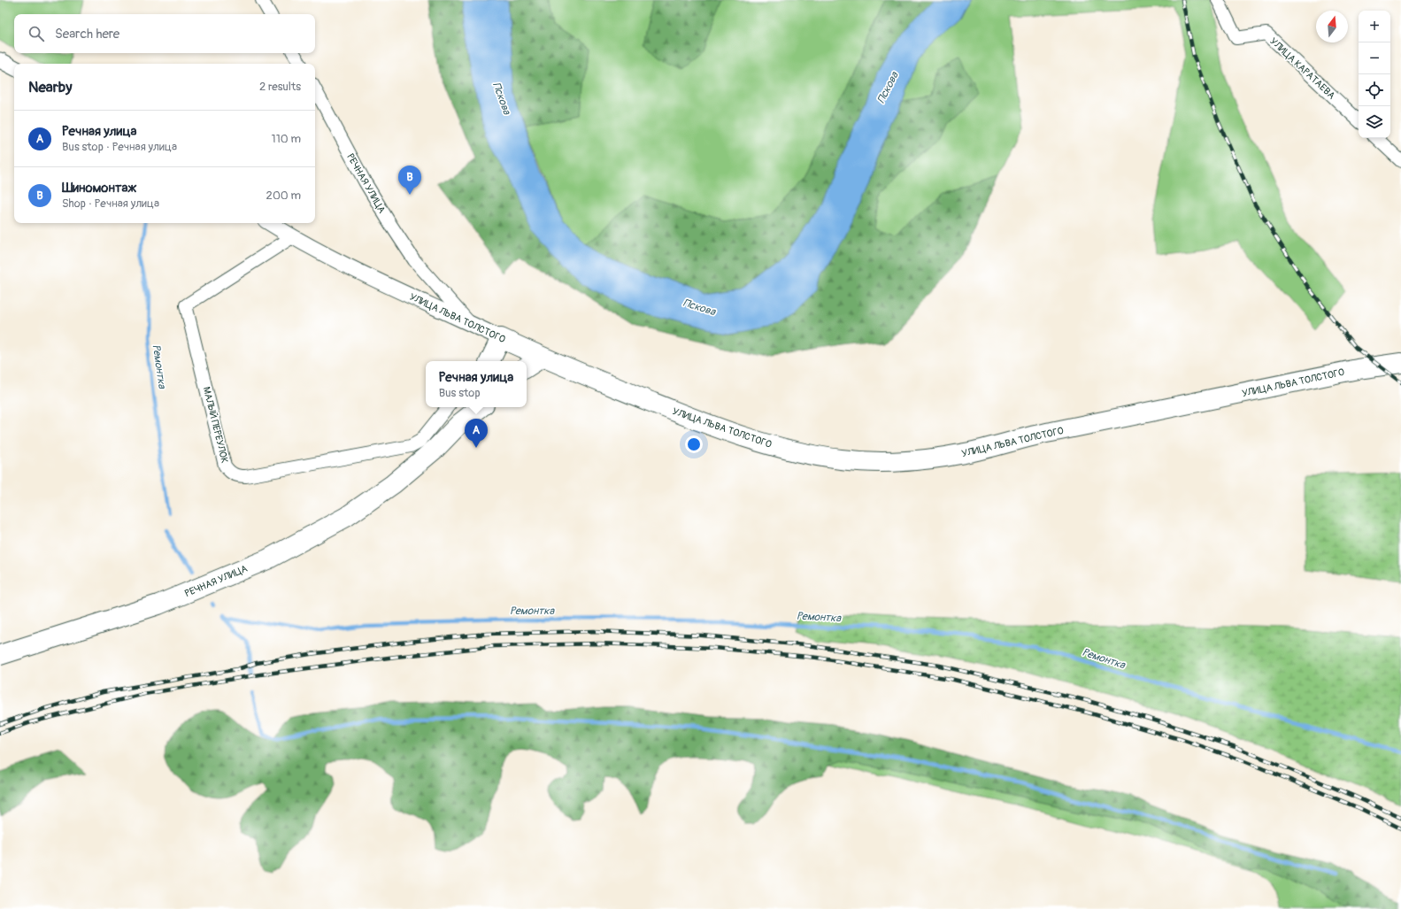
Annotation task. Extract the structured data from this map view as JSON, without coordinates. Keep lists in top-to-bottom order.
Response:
{
  "streets": {
    "main road": ["РЕЧНАЯ УЛИЦА", "УЛИЦА ЛЬВА ТОЛСТОГО"],
    "street": ["УЛИЦА КАРАТАЕВА", "МАЛЫЙ ПЕРЕУЛОК"]
  },
  "crossings": [
    ["РЕЧНАЯ УЛИЦА", "УЛИЦА ЛЬВА ТОЛСТОГО"],
    ["УЛИЦА ЛЬВА ТОЛСТОГО", "МАЛЫЙ ПЕРЕУЛОК"]
  ],
  "water": ["Пскова", "Ремонтка"],
  "north": "top",
  "page": {
    "map_buttons": ["+", "−"],
    "search": "Search here",
    "heading": ["Nearby", "2 results"],
    "list": [
      {
        "mark": "A",
        "name": "Речная улица",
        "note": "Bus stop · Речная улица",
        "value": "110 m"
      },
      {
        "mark": "B",
        "name": "Шиномонтаж",
        "note": "Shop · Речная улица",
        "value": "200 m"
      }
    ],
    "pins": ["B", "A"],
    "popup": ["Речная улица", "Bus stop"]
  }
}
